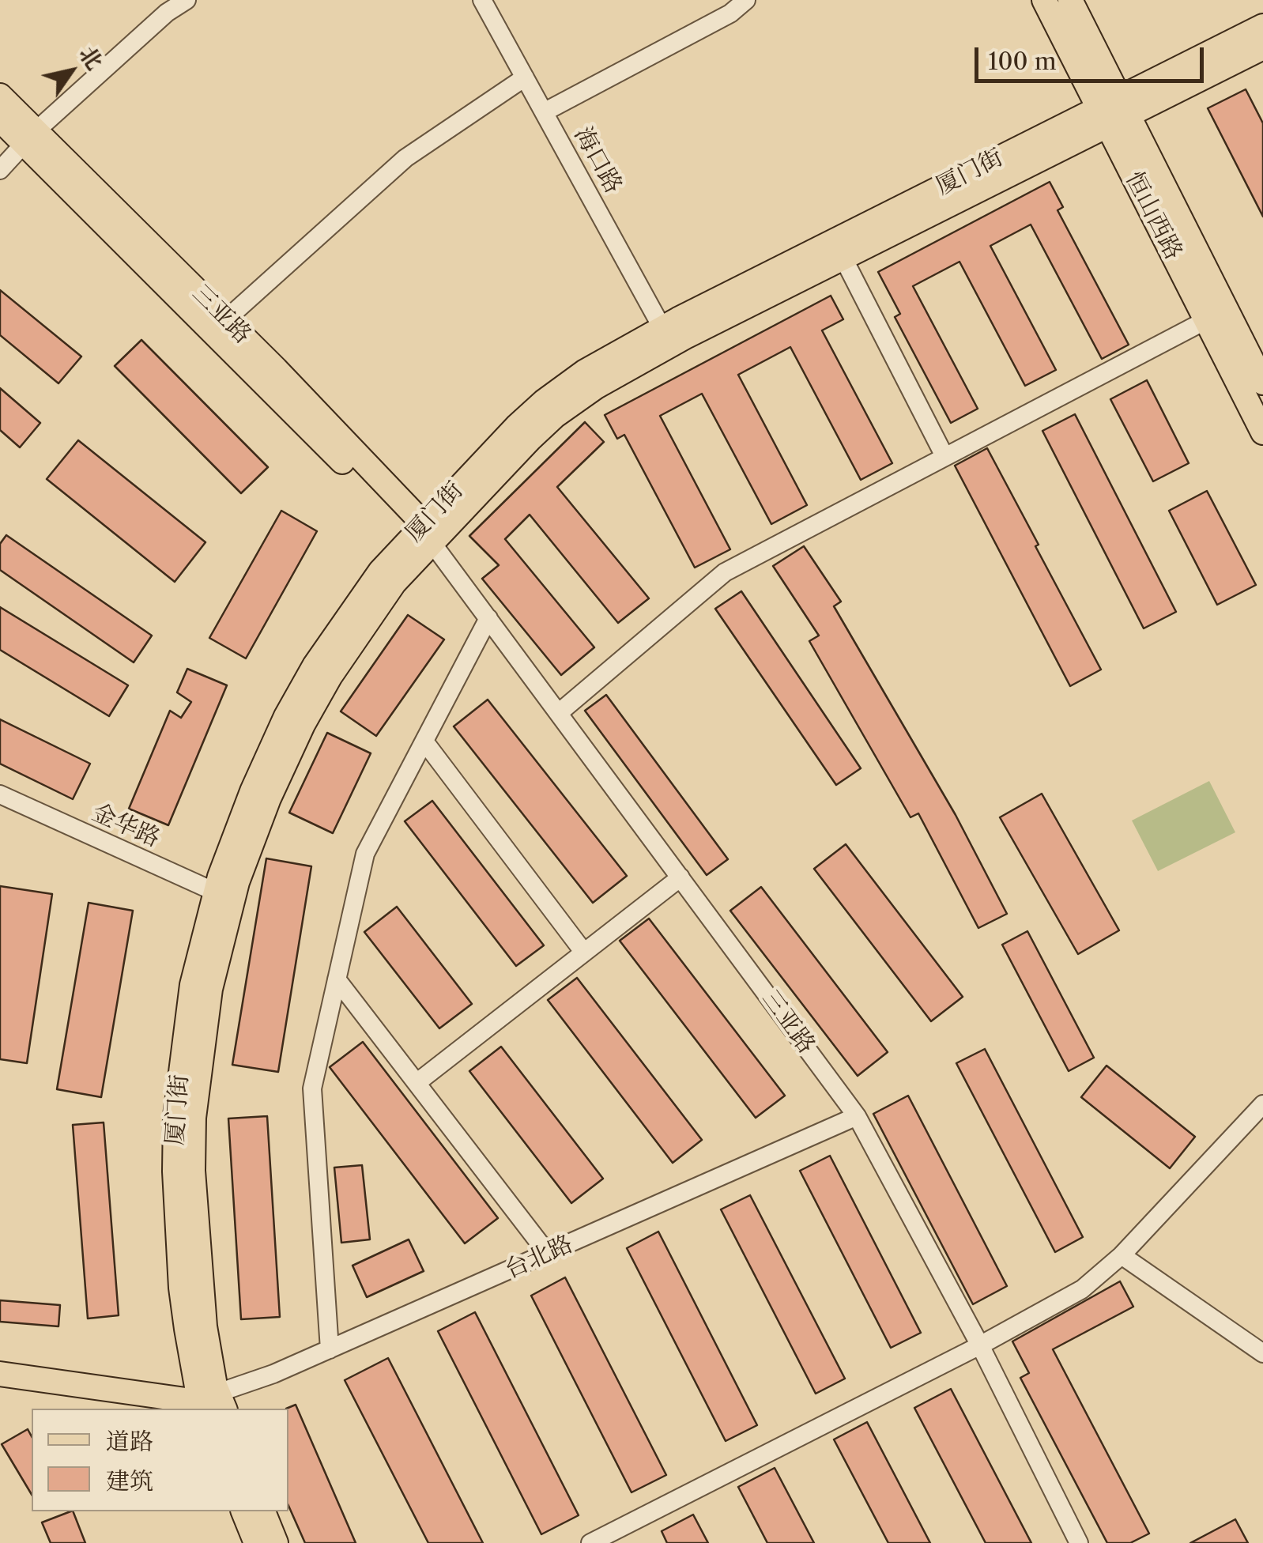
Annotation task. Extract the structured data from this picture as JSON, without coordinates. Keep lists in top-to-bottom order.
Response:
{
  "streets": {
    "main road": [
      "厦门街",
      "恒山西路",
      "三亚路",
      "台北路"
    ],
    "street": ["海口路", "金华路"]
  },
  "crossings": [
    ["海口路", "厦门街"],
    ["厦门街", "恒山西路"],
    ["厦门街", "三亚路"],
    ["厦门街", "金华路"],
    ["厦门街", "台北路"],
    ["三亚路", "台北路"]
  ],
  "legend": ["道路", "建筑"],
  "scale_bar": "100 m",
  "north": "top right"
}
